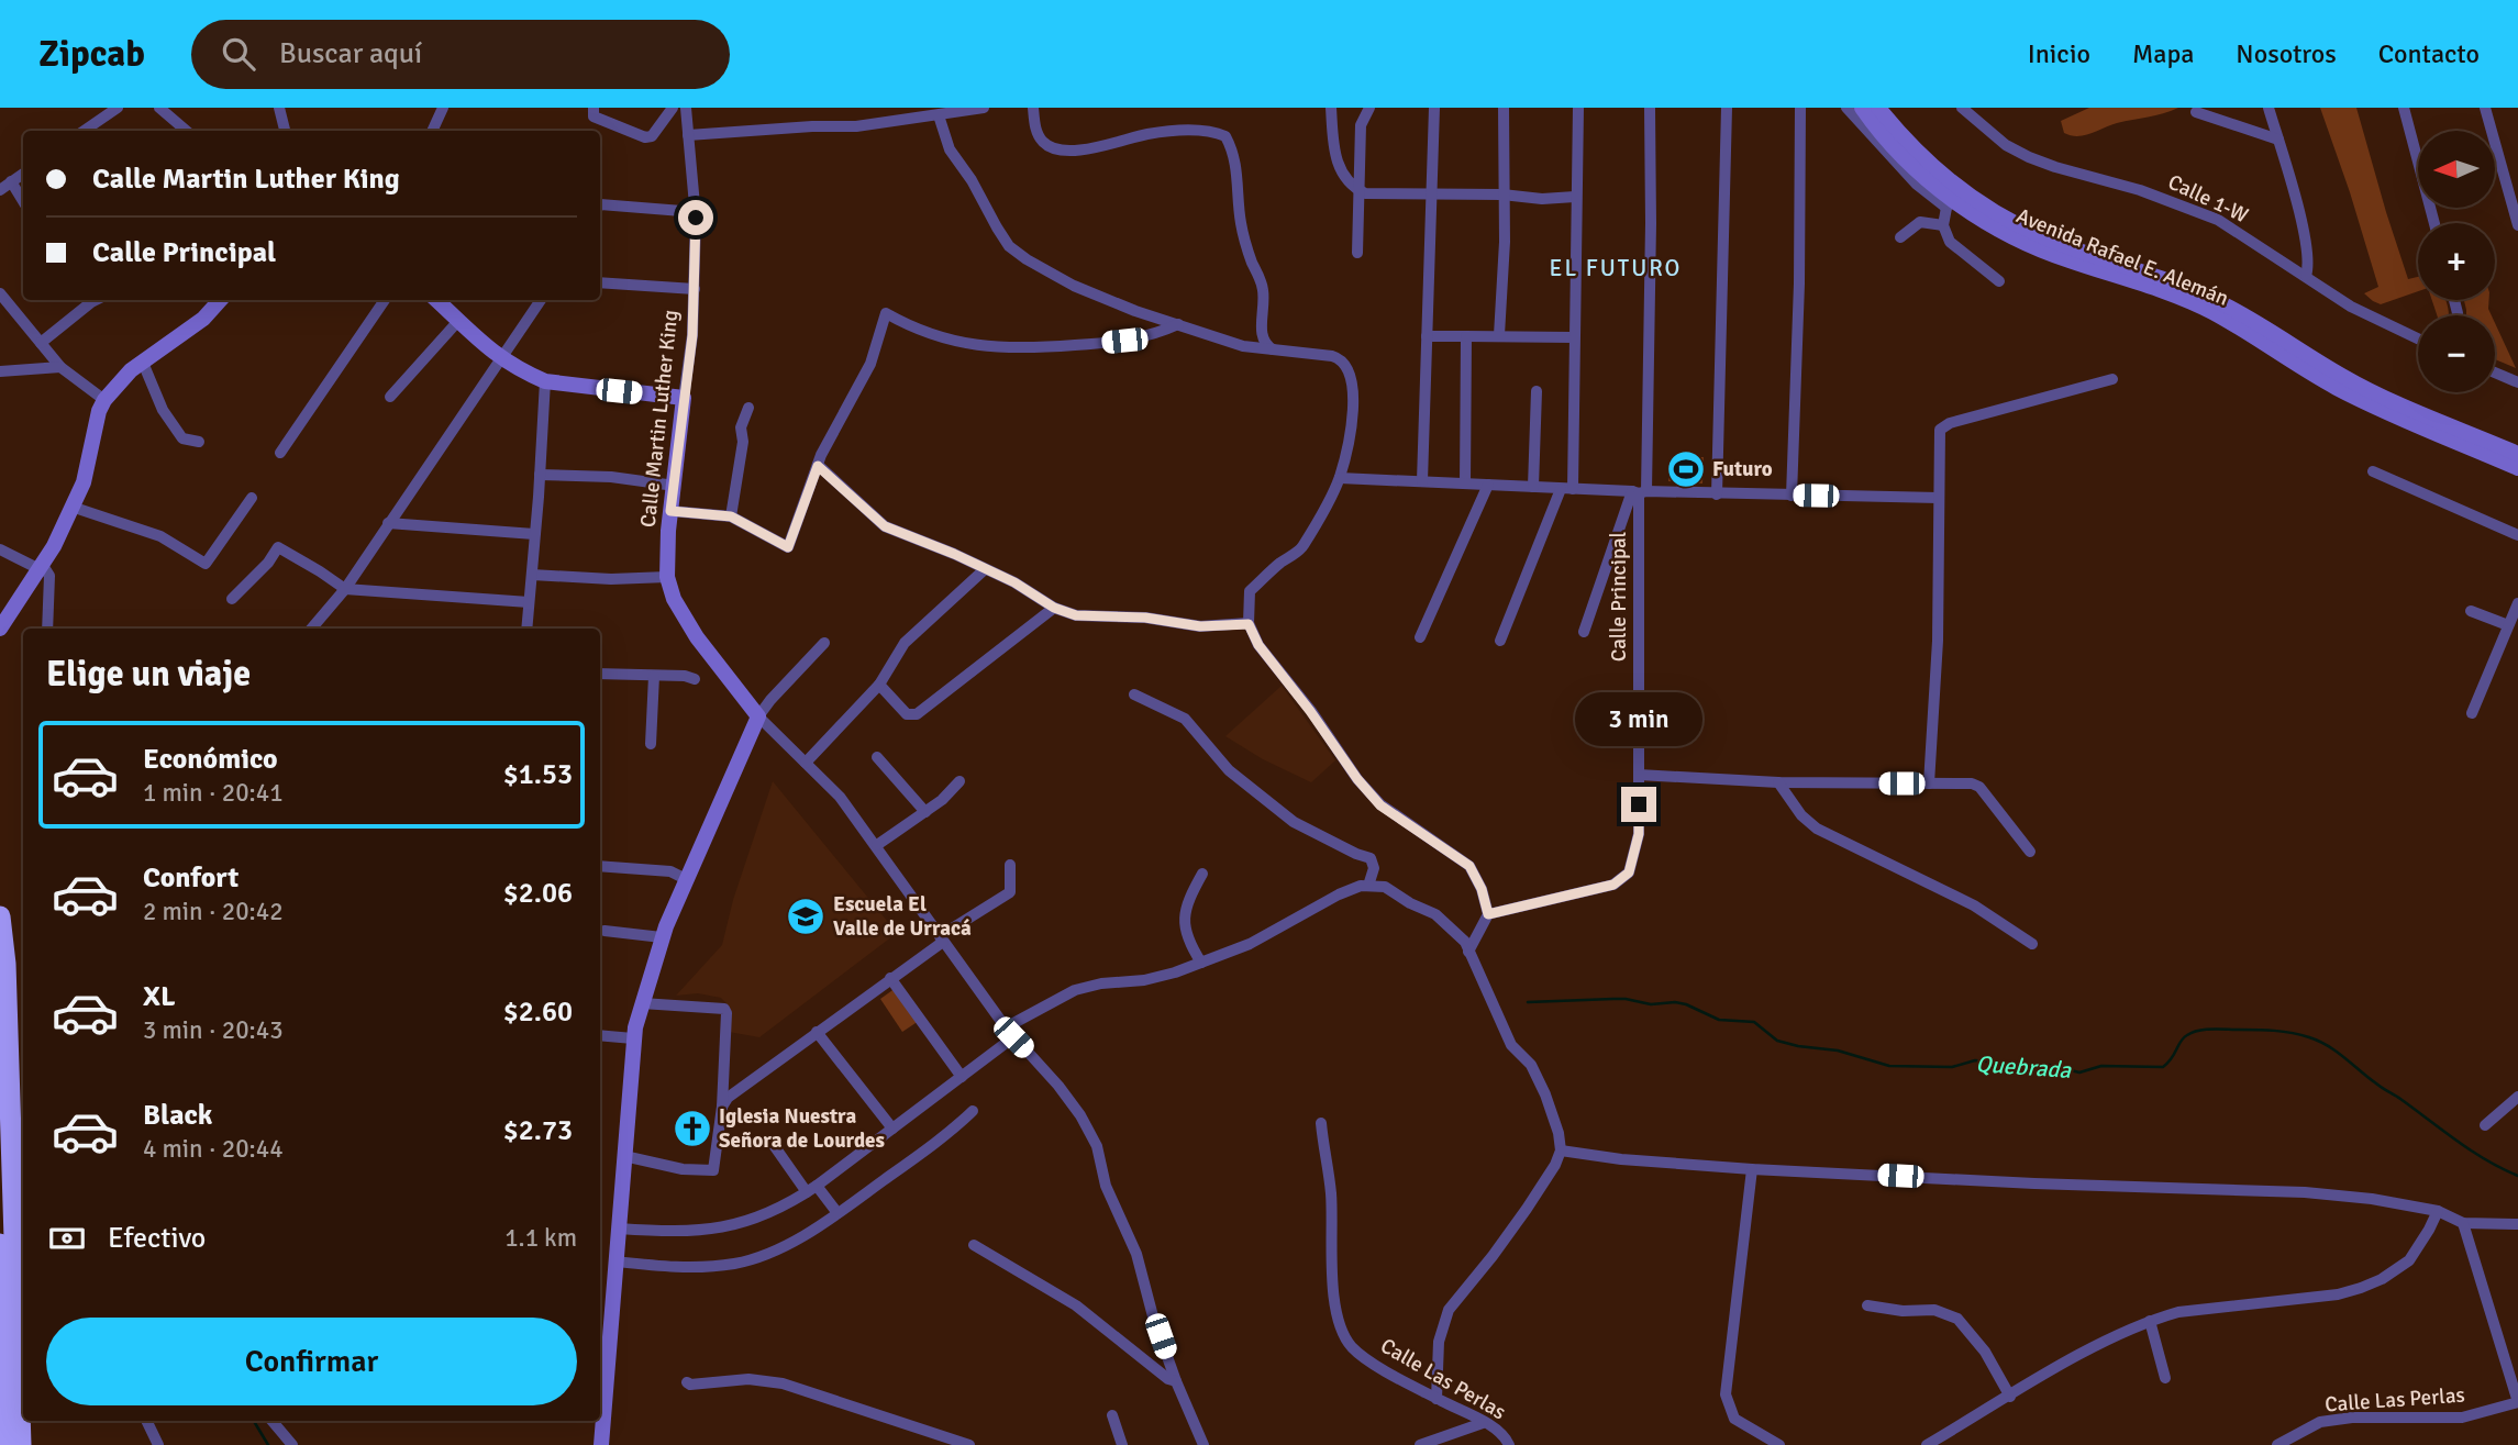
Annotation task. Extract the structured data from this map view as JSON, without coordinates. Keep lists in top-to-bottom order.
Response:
{
  "streets": {
    "street": [
      "Calle 1-W",
      "Avenida Rafael E. Alemán",
      "Calle Martin Luther King",
      "Calle Principal",
      "Calle Las Perlas"
    ]
  },
  "districts": ["EL FUTURO"],
  "water": ["Quebrada"],
  "places": {
    "sports": ["Futuro"],
    "school or university": ["Escuela El Valle de Urracá"],
    "church": ["Iglesia Nuestra Señora de Lourdes"]
  },
  "north": "left",
  "page": {
    "header": "Zipcab",
    "search": "Buscar aquí",
    "nav": [
      "Inicio",
      "Mapa",
      "Nosotros",
      "Contacto"
    ],
    "map_buttons": ["+", "−"],
    "banner": ["Calle Martin Luther King", "Calle Principal"],
    "heading": "Elige un viaje",
    "bubble": "3 min",
    "list": [
      {
        "name": "Económico",
        "note": "1 min · 20:41",
        "value": "$1.53"
      },
      {
        "name": "Confort",
        "note": "2 min · 20:42",
        "value": "$2.06"
      },
      {
        "name": "XL",
        "note": "3 min · 20:43",
        "value": "$2.60"
      },
      {
        "name": "Black",
        "note": "4 min · 20:44",
        "value": "$2.73"
      }
    ],
    "pay": ["Efectivo", "1.1 km"],
    "buttons": "Confirmar"
  }
}
